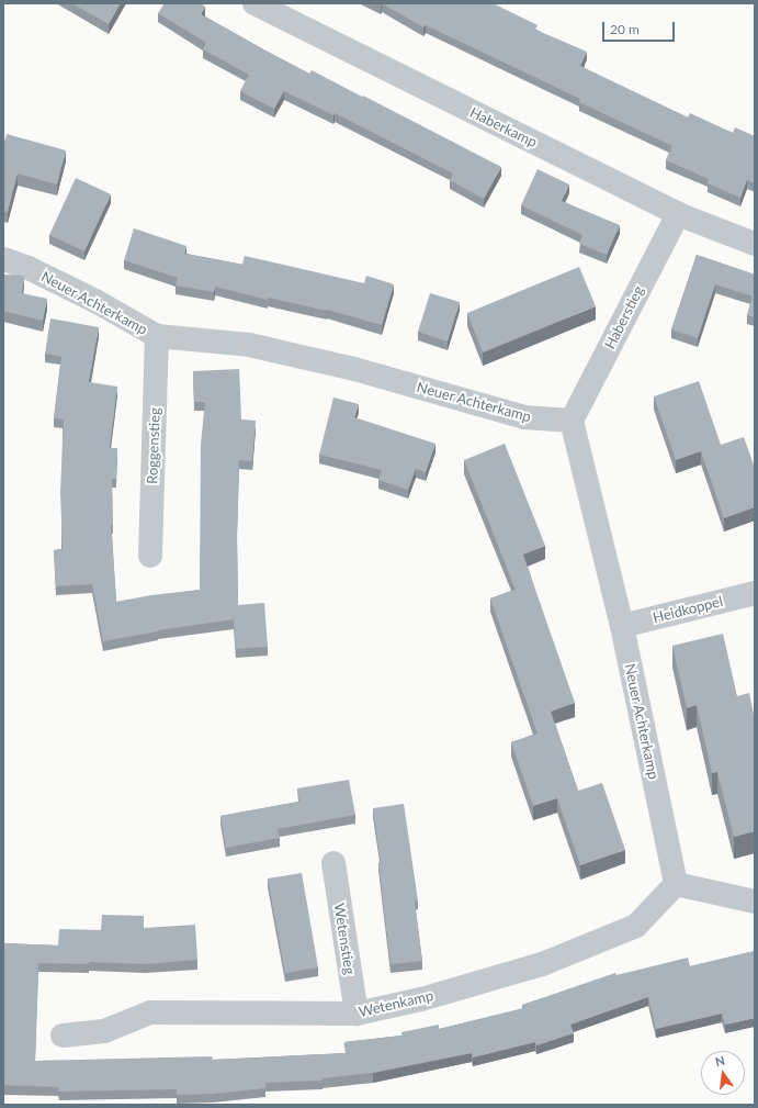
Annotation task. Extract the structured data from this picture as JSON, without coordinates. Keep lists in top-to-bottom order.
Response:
{
  "streets": {
    "street": [
      "Haberkamp",
      "Neuer Achterkamp",
      "Haberstieg",
      "Roggenstieg",
      "Heidkoppel",
      "Wetenstieg",
      "Wetenkamp"
    ]
  },
  "crossings": [
    ["Haberkamp", "Haberstieg"],
    ["Neuer Achterkamp", "Haberstieg"],
    ["Neuer Achterkamp", "Roggenstieg"],
    ["Neuer Achterkamp", "Heidkoppel"],
    ["Neuer Achterkamp", "Wetenkamp"],
    ["Wetenstieg", "Wetenkamp"]
  ],
  "scale_bar": "20 m",
  "north": "top"
}
